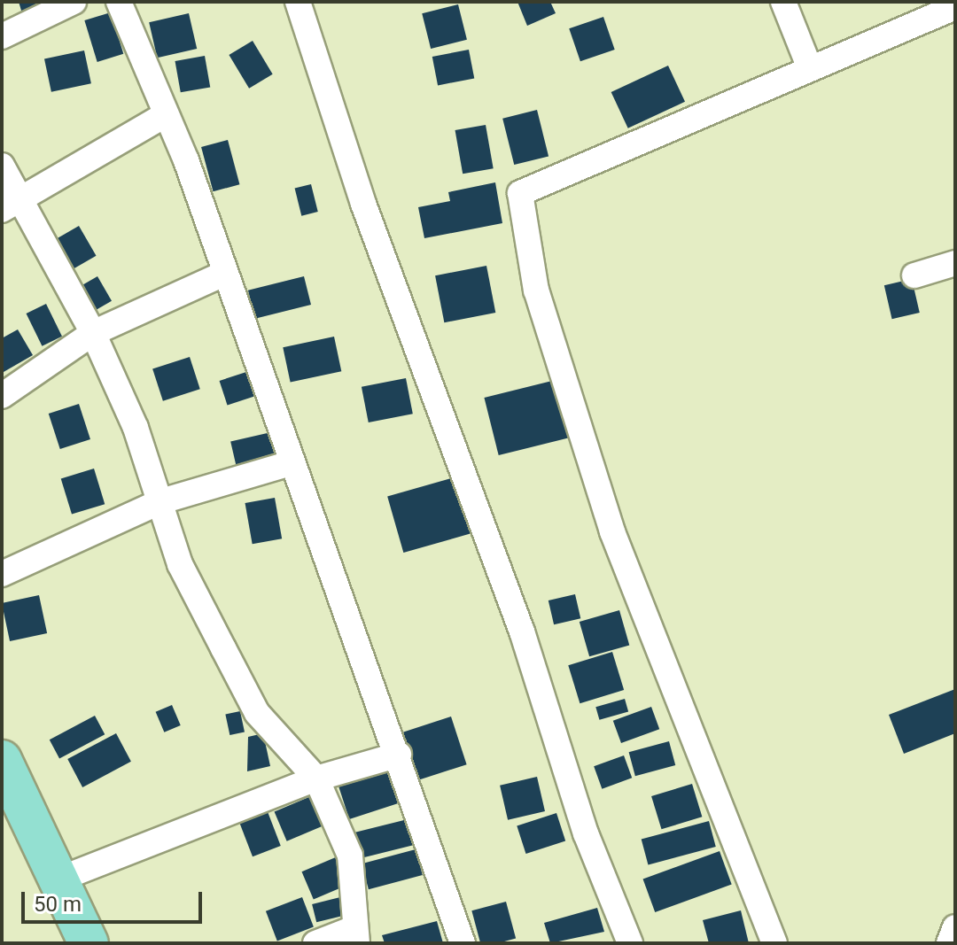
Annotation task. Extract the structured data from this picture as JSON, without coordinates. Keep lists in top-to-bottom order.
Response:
{
  "scale_bar": "50 m"
}
